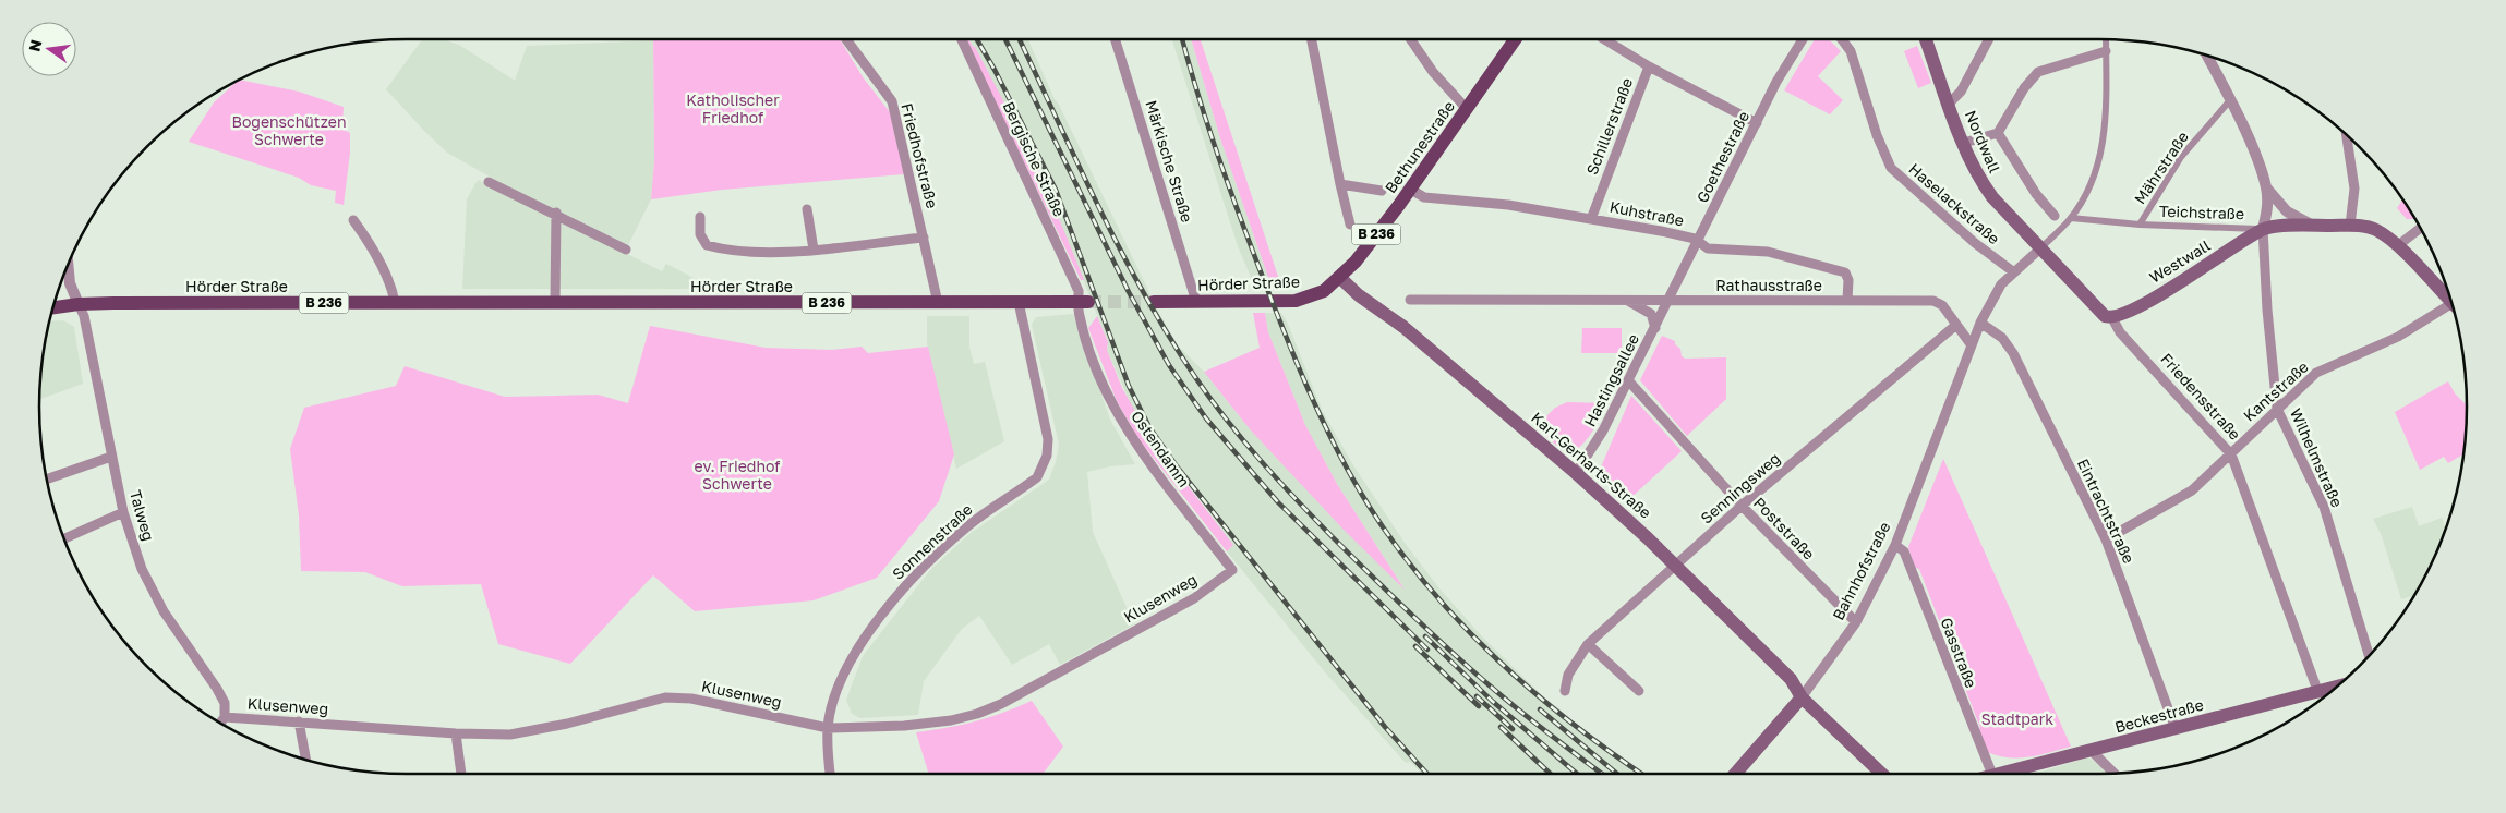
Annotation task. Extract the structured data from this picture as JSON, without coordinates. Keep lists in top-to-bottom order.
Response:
{
  "streets": {
    "main road": [
      "Nordwall",
      "Bethunestraße",
      "B 236",
      "Westwall",
      "Hörder Straße",
      "Friedensstraße",
      "Karl-Gerharts-Straße",
      "Bahnhofstraße",
      "Beckestraße"
    ],
    "street": [
      "Schillerstraße",
      "Friedhofstraße",
      "Goethestraße",
      "Bergische Straße",
      "Märkische Straße",
      "Mährstraße",
      "Haselackstraße",
      "Teichstraße",
      "Kuhstraße",
      "Rathausstraße",
      "Hastingsallee",
      "Kantstraße",
      "Ostendamm",
      "Wilhelmstraße",
      "Senningsweg",
      "Eintrachtstraße",
      "Talweg",
      "Poststraße",
      "Sonnenstraße",
      "Klusenweg",
      "Gasstraße"
    ]
  },
  "crossings": [
    ["Schillerstraße", "Goethestraße"],
    ["Schillerstraße", "Kuhstraße"],
    ["Nordwall", "Friedensstraße"],
    ["Nordwall", "Bahnhofstraße"],
    ["Bethunestraße", "Kuhstraße"],
    ["Bethunestraße", "Hörder Straße"],
    ["Bethunestraße", "Karl-Gerharts-Straße"],
    ["Friedhofstraße", "Hörder Straße"],
    ["Goethestraße", "Kuhstraße"],
    ["Goethestraße", "Rathausstraße"],
    ["Goethestraße", "Hastingsallee"],
    ["Bergische Straße", "Hörder Straße"],
    ["Bergische Straße", "Ostendamm"],
    ["Märkische Straße", "Hörder Straße"],
    ["Mährstraße", "Teichstraße"],
    ["Haselackstraße", "Bahnhofstraße"],
    ["Teichstraße", "Westwall"],
    ["Teichstraße", "Wilhelmstraße"],
    ["Kuhstraße", "Rathausstraße"],
    ["Westwall", "Friedensstraße"],
    ["Westwall", "Wilhelmstraße"],
    ["Hörder Straße", "Ostendamm"],
    ["Hörder Straße", "Karl-Gerharts-Straße"],
    ["Hörder Straße", "Talweg"],
    ["Hörder Straße", "Sonnenstraße"],
    ["Rathausstraße", "Hastingsallee"],
    ["Rathausstraße", "Senningsweg"],
    ["Rathausstraße", "Bahnhofstraße"],
    ["Hastingsallee", "Karl-Gerharts-Straße"],
    ["Hastingsallee", "Poststraße"],
    ["Kantstraße", "Friedensstraße"],
    ["Kantstraße", "Wilhelmstraße"],
    ["Kantstraße", "Eintrachtstraße"],
    ["Friedensstraße", "Bahnhofstraße"],
    ["Friedensstraße", "Beckestraße"],
    ["Ostendamm", "Klusenweg"],
    ["Karl-Gerharts-Straße", "Senningsweg"],
    ["Karl-Gerharts-Straße", "Bahnhofstraße"],
    ["Senningsweg", "Poststraße"],
    ["Eintrachtstraße", "Bahnhofstraße"],
    ["Eintrachtstraße", "Beckestraße"],
    ["Talweg", "Klusenweg"],
    ["Poststraße", "Bahnhofstraße"],
    ["Sonnenstraße", "Klusenweg"],
    ["Bahnhofstraße", "Gasstraße"]
  ],
  "parks": [
    "Katholischer Friedhof",
    "Bogenschützen Schwerte",
    "ev. Friedhof Schwerte",
    "Stadtpark"
  ],
  "north": "left"
}
